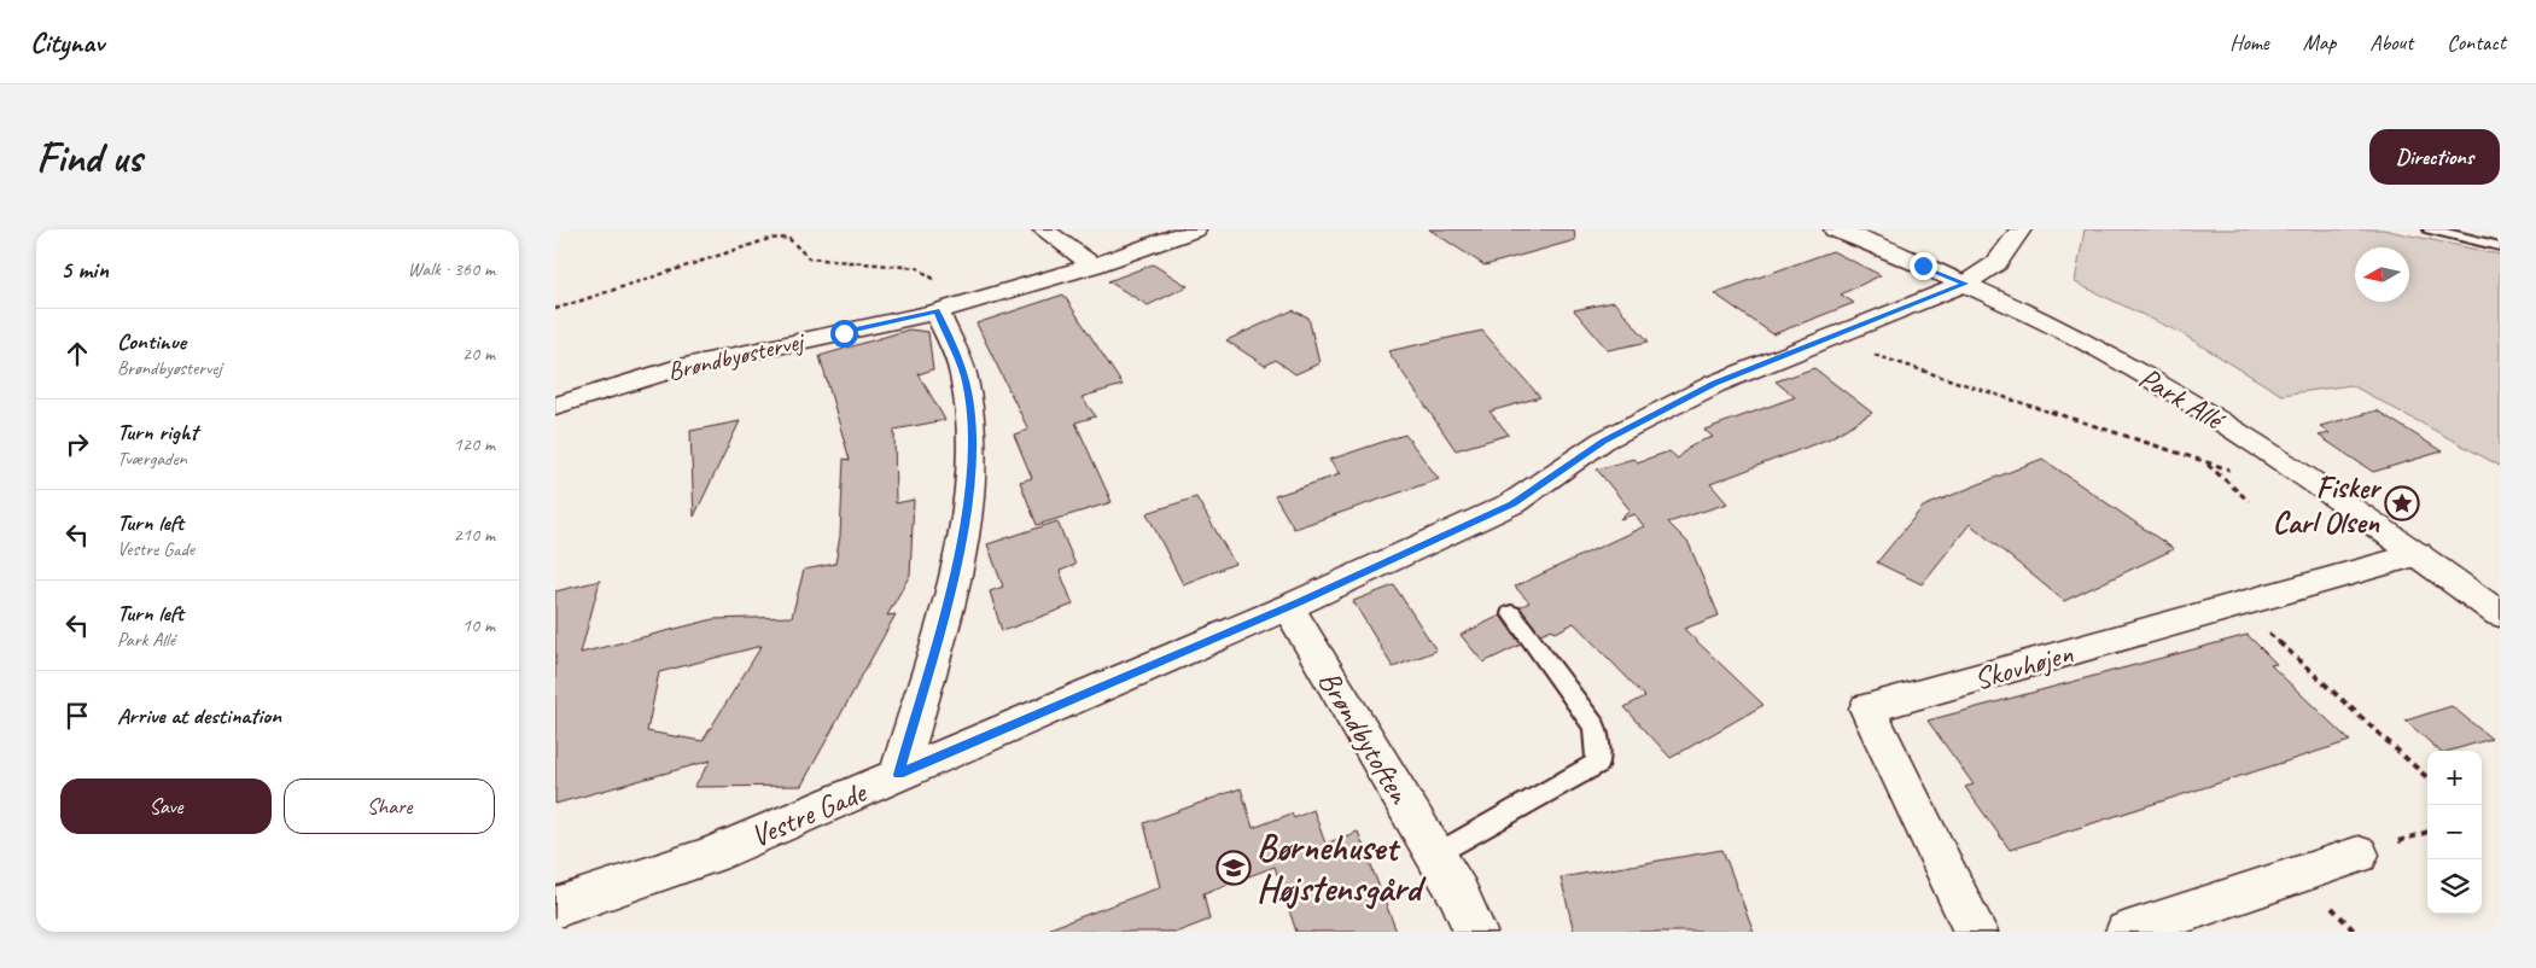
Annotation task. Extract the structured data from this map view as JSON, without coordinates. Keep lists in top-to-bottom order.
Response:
{
  "streets": {
    "street": [
      "Brøndbyøstervej",
      "Park Allé",
      "Skovhøjen",
      "Brøndbytoften",
      "Vestre Gade"
    ]
  },
  "crossings": [
    ["Park Allé", "Skovhøjen"],
    ["Park Allé", "Vestre Gade"],
    ["Brøndbytoften", "Vestre Gade"]
  ],
  "places": {
    "place": ["Fisker Carl Olsen"],
    "school or university": ["Børnehuset Højstensgård"]
  },
  "north": "left",
  "page": {
    "header": "Citynav",
    "nav": [
      "Home",
      "Map",
      "About",
      "Contact"
    ],
    "buttons": [
      "Directions",
      ["Save", "Share"]
    ],
    "title": "Find us",
    "heading": ["5 min", "Walk · 360 m"],
    "list": [
      ["Continue", "Brøndbyøstervej", "20 m"],
      ["Turn right", "Tværgaden", "120 m"],
      ["Turn left", "Vestre Gade", "210 m"],
      ["Turn left", "Park Allé", "10 m"],
      "Arrive at destination"
    ],
    "map_buttons": ["+", "−"]
  }
}
